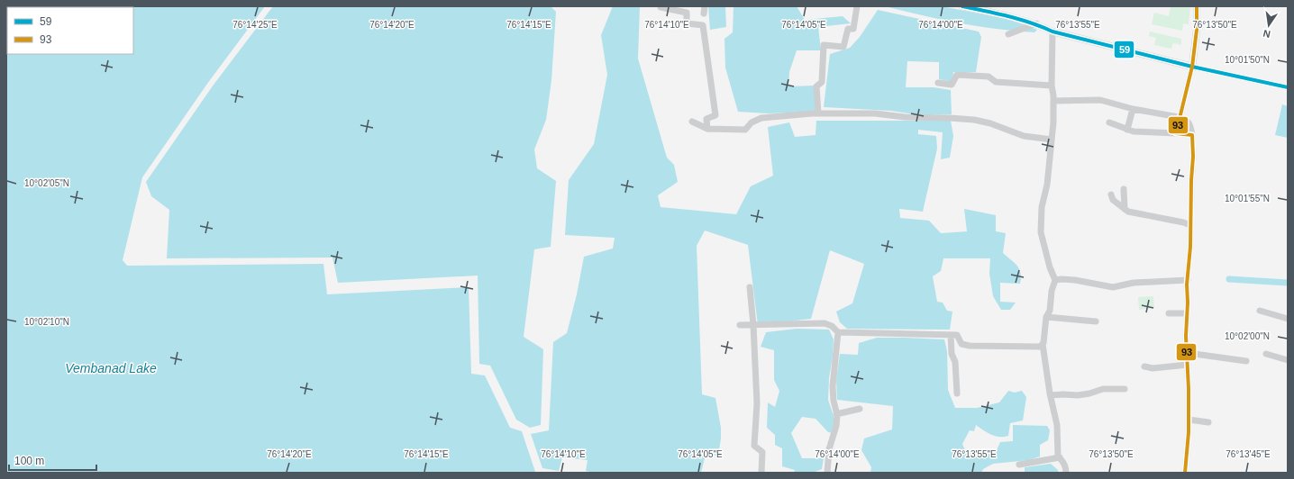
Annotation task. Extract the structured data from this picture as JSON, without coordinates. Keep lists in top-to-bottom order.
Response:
{
  "water": ["Vembanad Lake"],
  "lines": ["transit line 59", "transit line 93"],
  "legend": ["59", "93"],
  "scale_bar": "100 m",
  "north": "bottom",
  "coordinates": [
    "76°14'25\"E",
    "76°14'20\"E",
    "76°14'15\"E",
    "76°14'10\"E",
    "76°14'05\"E",
    "76°14'00\"E",
    "76°13'55\"E",
    "76°13'50\"E",
    "10°01'50\"N",
    "10°02'05\"N",
    "10°01'55\"N",
    "10°02'10\"N",
    "10°02'00\"N",
    "76°13'45\"E"
  ]
}
